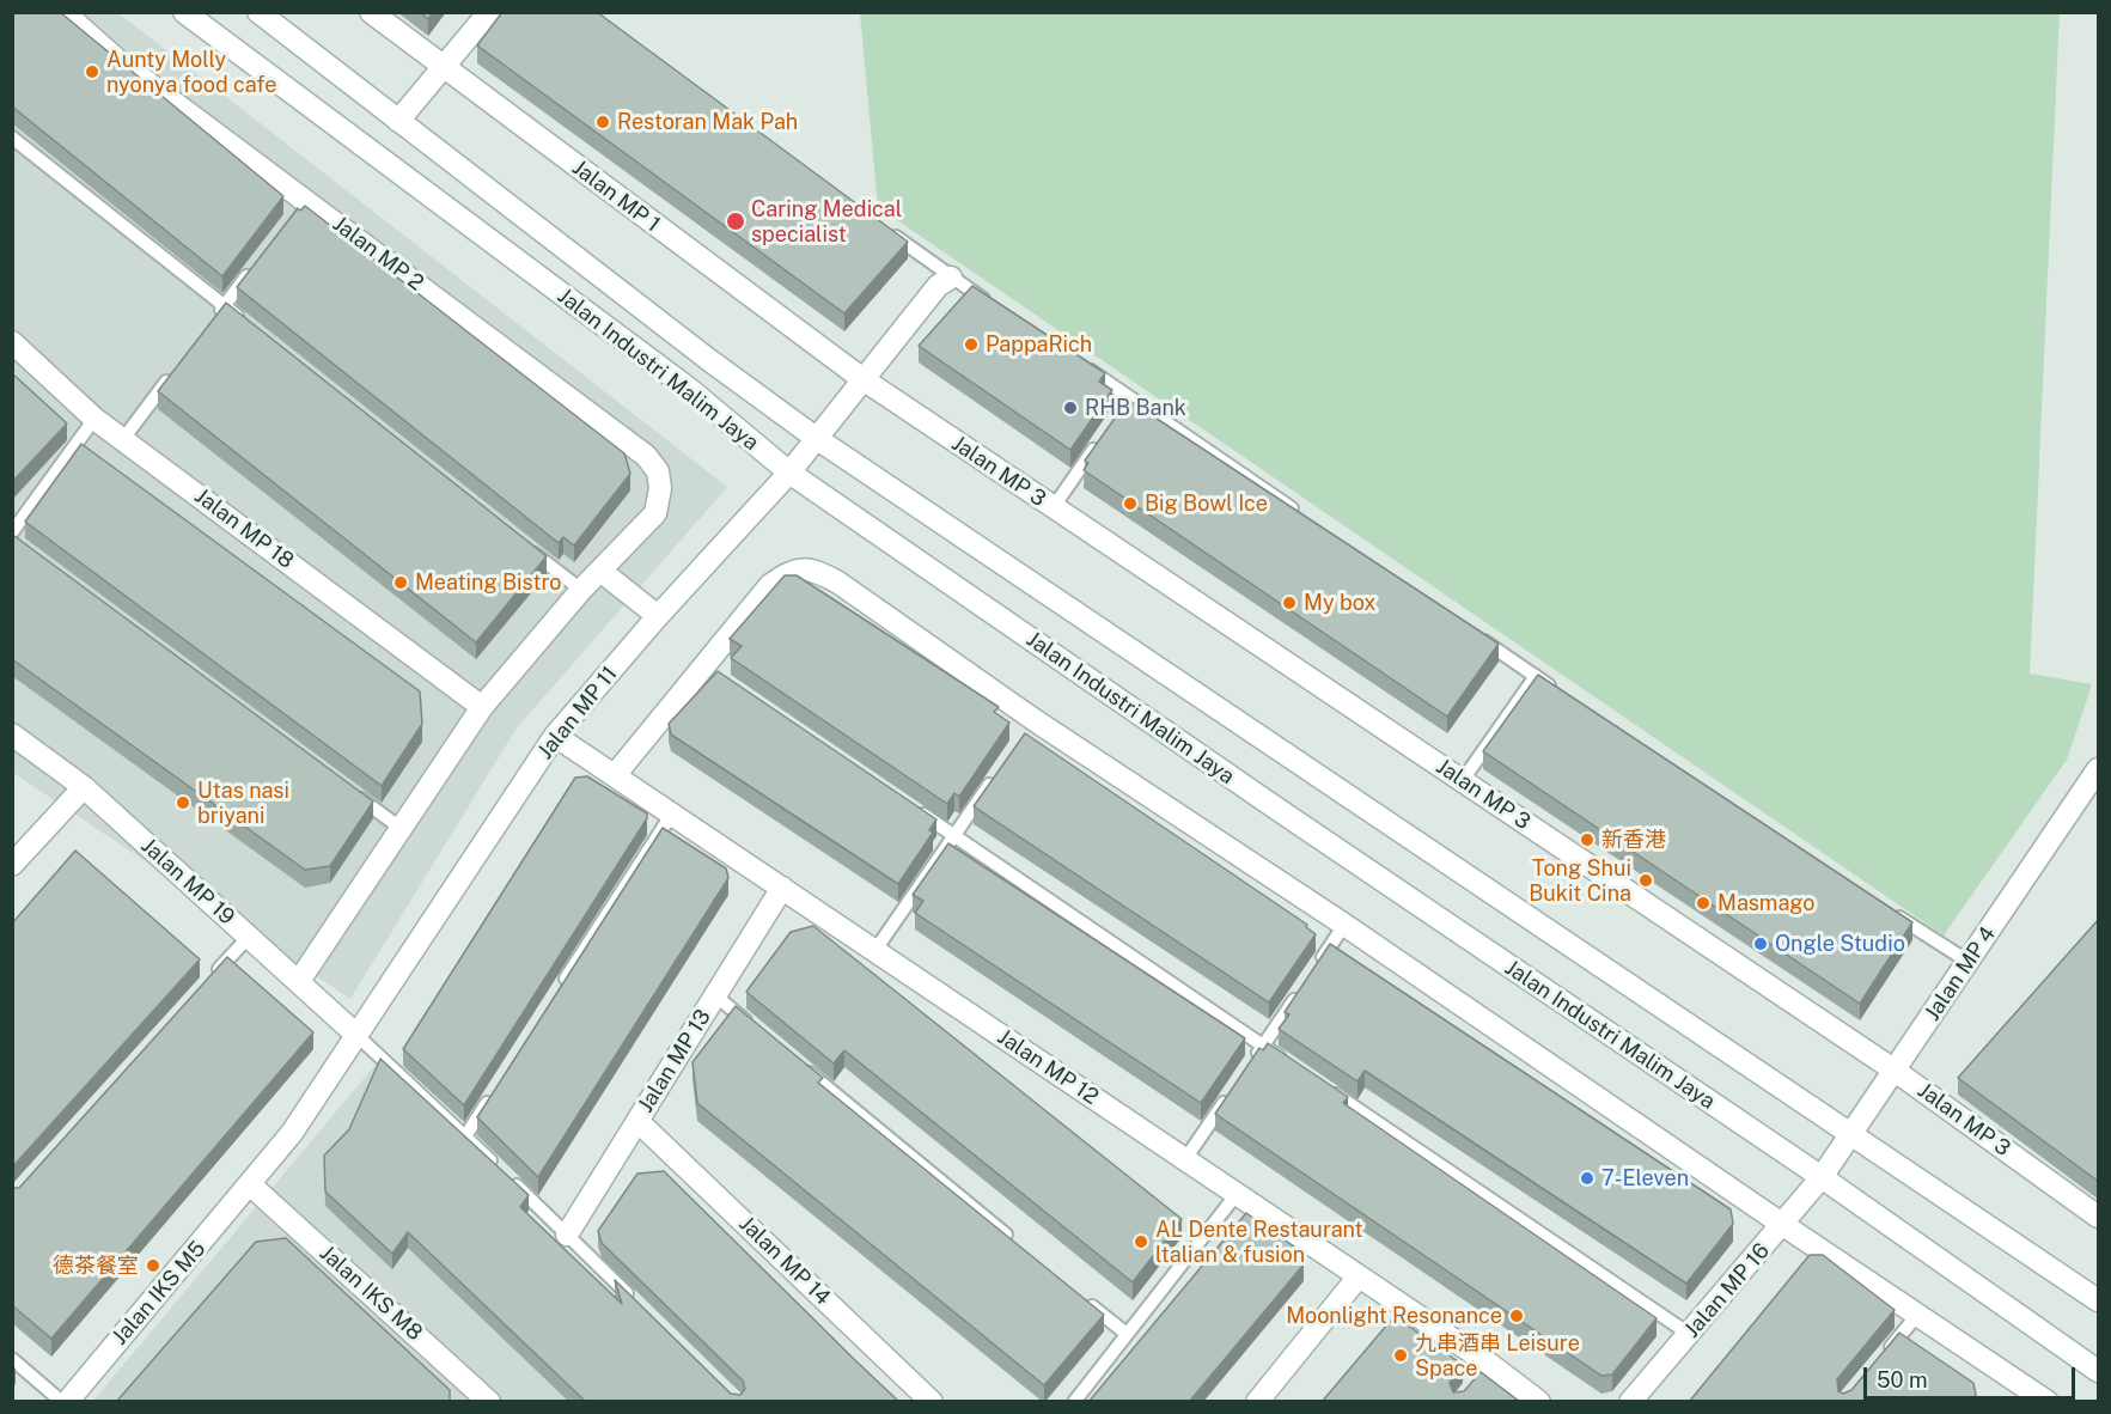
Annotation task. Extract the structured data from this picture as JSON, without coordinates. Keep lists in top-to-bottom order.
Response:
{
  "streets": {
    "street": [
      "Jalan MP 1",
      "Jalan MP 2",
      "Jalan Industri Malim Jaya",
      "Jalan MP 3",
      "Jalan MP 18",
      "Jalan MP 11",
      "Jalan MP 19",
      "Jalan MP 4",
      "Jalan MP 13",
      "Jalan MP 12",
      "Jalan MP 14",
      "Jalan MP 16",
      "Jalan IKS M5",
      "Jalan IKS M8"
    ]
  },
  "crossings": [
    ["Jalan MP 1", "Jalan MP 3"],
    ["Jalan MP 1", "Jalan MP 11"],
    ["Jalan Industri Malim Jaya", "Jalan MP 11"],
    ["Jalan Industri Malim Jaya", "Jalan MP 4"],
    ["Jalan Industri Malim Jaya", "Jalan MP 16"],
    ["Jalan MP 3", "Jalan MP 11"],
    ["Jalan MP 3", "Jalan MP 4"],
    ["Jalan MP 11", "Jalan MP 19"],
    ["Jalan MP 11", "Jalan MP 12"],
    ["Jalan MP 11", "Jalan IKS M5"],
    ["Jalan MP 11", "Jalan IKS M8"],
    ["Jalan MP 4", "Jalan MP 16"],
    ["Jalan MP 13", "Jalan MP 12"],
    ["Jalan MP 13", "Jalan MP 14"],
    ["Jalan IKS M5", "Jalan IKS M8"]
  ],
  "places": [
    "Aunty Molly nyonya food cafe",
    "Restoran Mak Pah",
    "Caring Medical specialist",
    "PappaRich",
    "RHB Bank",
    "Big Bowl Ice",
    "Meating Bistro",
    "My box",
    "Utas nasi briyani",
    "新香港",
    "Tong Shui Bukit Cina",
    "Masmago",
    "Ongle Studio",
    "7-Eleven",
    "AL Dente Restaurant ltalian & fusion",
    "德茶餐室",
    "Moonlight Resonance",
    "九串酒串 Leisure Space"
  ],
  "scale_bar": "50 m"
}
